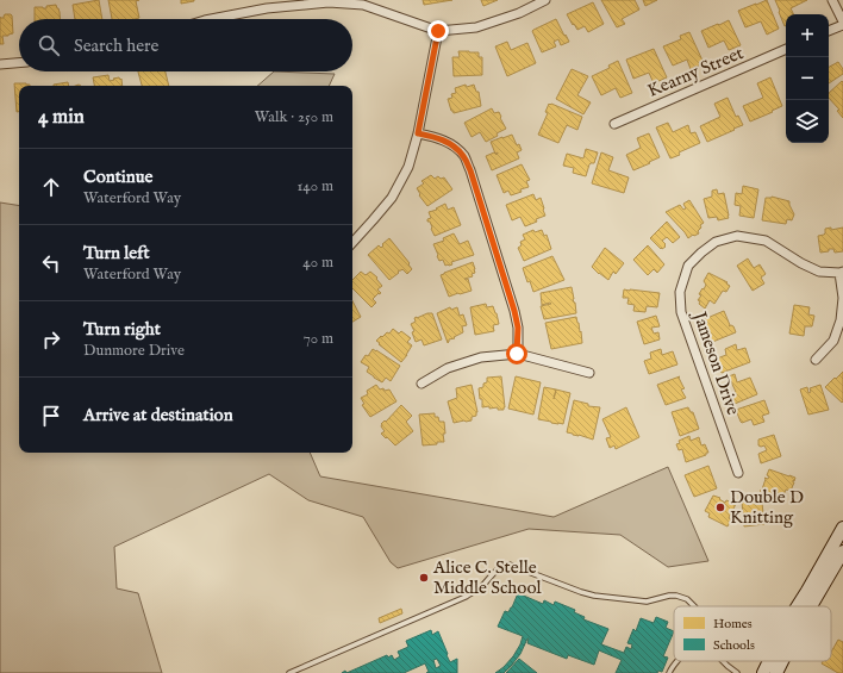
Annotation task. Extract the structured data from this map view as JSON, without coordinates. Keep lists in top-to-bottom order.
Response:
{
  "streets": {
    "street": ["Kearny Street", "Jameson Drive"]
  },
  "places": ["Double D Knitting", "Alice C. Stelle Middle School"],
  "legend": ["Homes", "Schools"],
  "page": {
    "map_buttons": ["+", "−"],
    "search": "Search here",
    "heading": ["4 min", "Walk · 250 m"],
    "list": [
      ["Continue", "Waterford Way", "140 m"],
      ["Turn left", "Waterford Way", "40 m"],
      ["Turn right", "Dunmore Drive", "70 m"],
      "Arrive at destination"
    ]
  }
}
